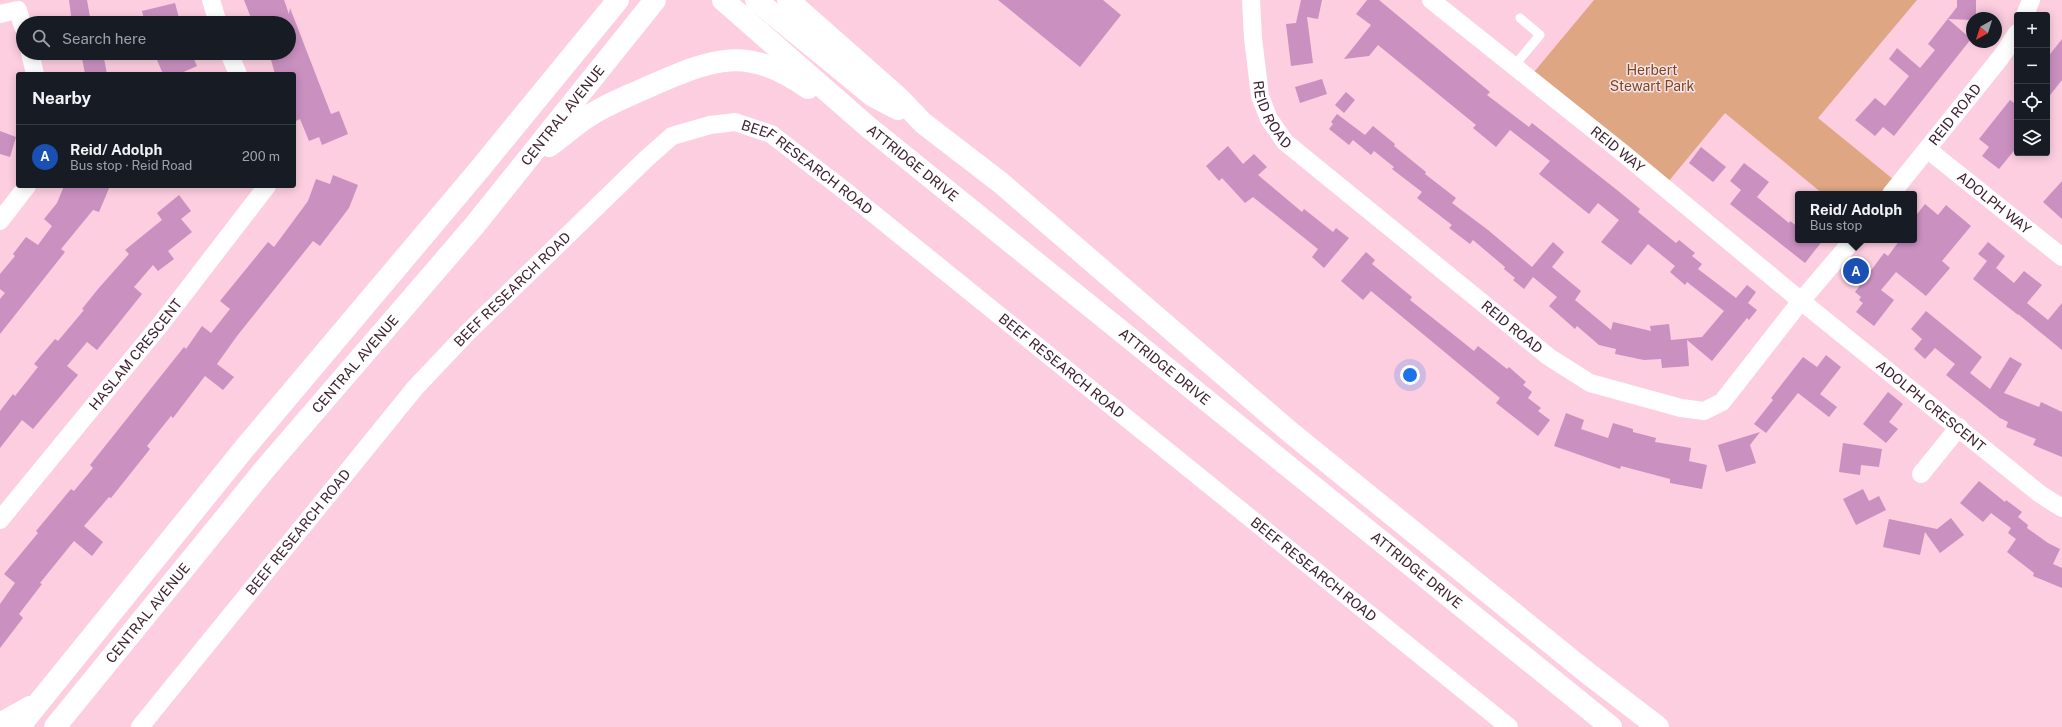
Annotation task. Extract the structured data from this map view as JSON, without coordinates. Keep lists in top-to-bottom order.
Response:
{
  "streets": {
    "main road": ["CENTRAL AVENUE", "ATTRIDGE DRIVE"],
    "street": [
      "REID ROAD",
      "REID WAY",
      "BEEF RESEARCH ROAD",
      "ADOLPH WAY",
      "HASLAM CRESCENT",
      "ADOLPH CRESCENT"
    ]
  },
  "crossings": [
    ["REID ROAD", "REID WAY"],
    ["REID ROAD", "ADOLPH WAY"],
    ["REID ROAD", "ADOLPH CRESCENT"],
    ["REID WAY", "ADOLPH CRESCENT"]
  ],
  "parks": ["Herbert Stewart Park"],
  "north": "bottom left",
  "page": {
    "map_buttons": ["+", "−"],
    "search": "Search here",
    "heading": "Nearby",
    "list": [
      {
        "mark": "A",
        "name": "Reid/ Adolph",
        "note": "Bus stop · Reid Road",
        "value": "200 m"
      }
    ],
    "popup": ["Reid/ Adolph", "Bus stop"],
    "pins": "A"
  }
}
